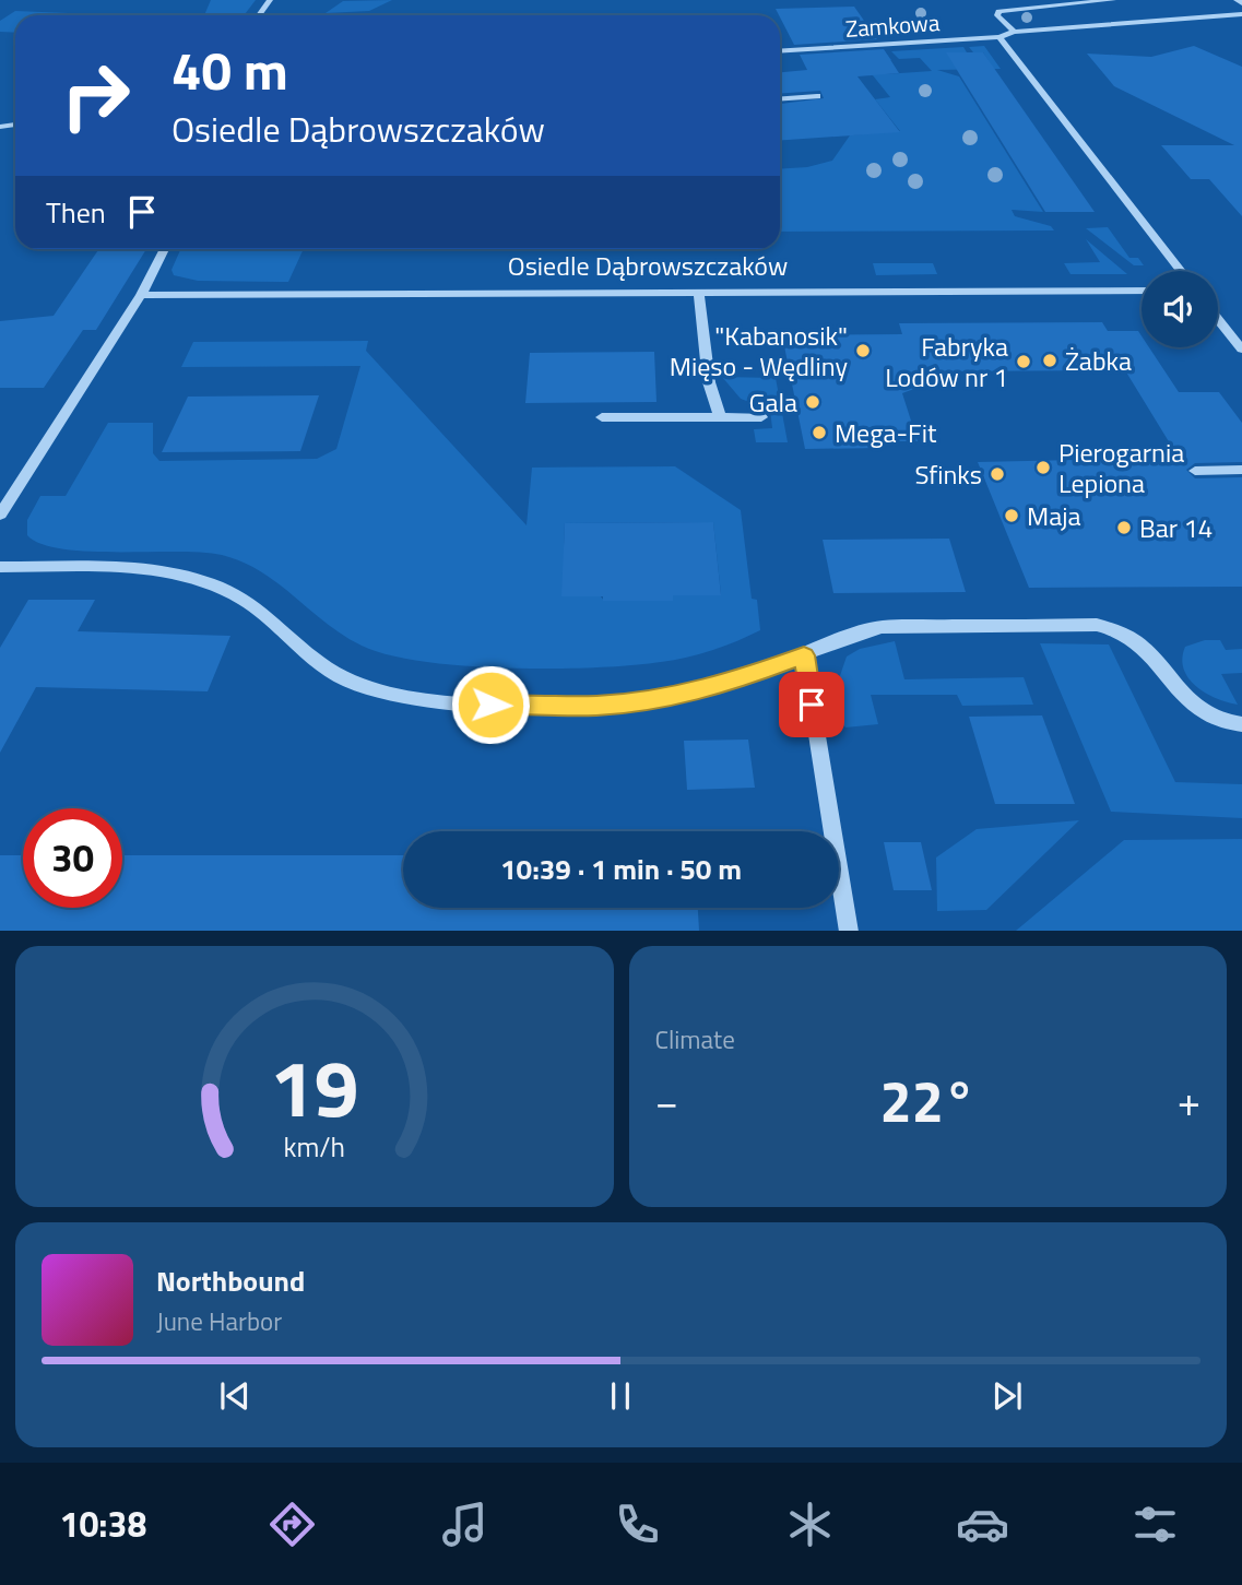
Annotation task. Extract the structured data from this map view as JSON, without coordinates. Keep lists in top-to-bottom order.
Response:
{
  "streets": {
    "street": ["Zamkowa", "Osiedle Dąbrowszczaków"]
  },
  "places": [
    "\"Kabanosik\" Mięso - Wędliny",
    "Żabka",
    "Fabryka Lodów nr 1",
    "Gala",
    "Mega-Fit",
    "Pierogarnia Lepiona",
    "Sfinks",
    "Maja",
    "Bar 14"
  ],
  "page": {
    "turn": ["40 m", "Osiedle Dąbrowszczaków"],
    "then": "Then",
    "limit": "30",
    "trip": "10:39 · 1 min · 50 m",
    "tile": "Climate",
    "heat": ["−", "22°", "+"],
    "song": ["Northbound", "June Harbor"],
    "tabs": "10:38",
    "gauge": ["19", "km/h"]
  }
}
